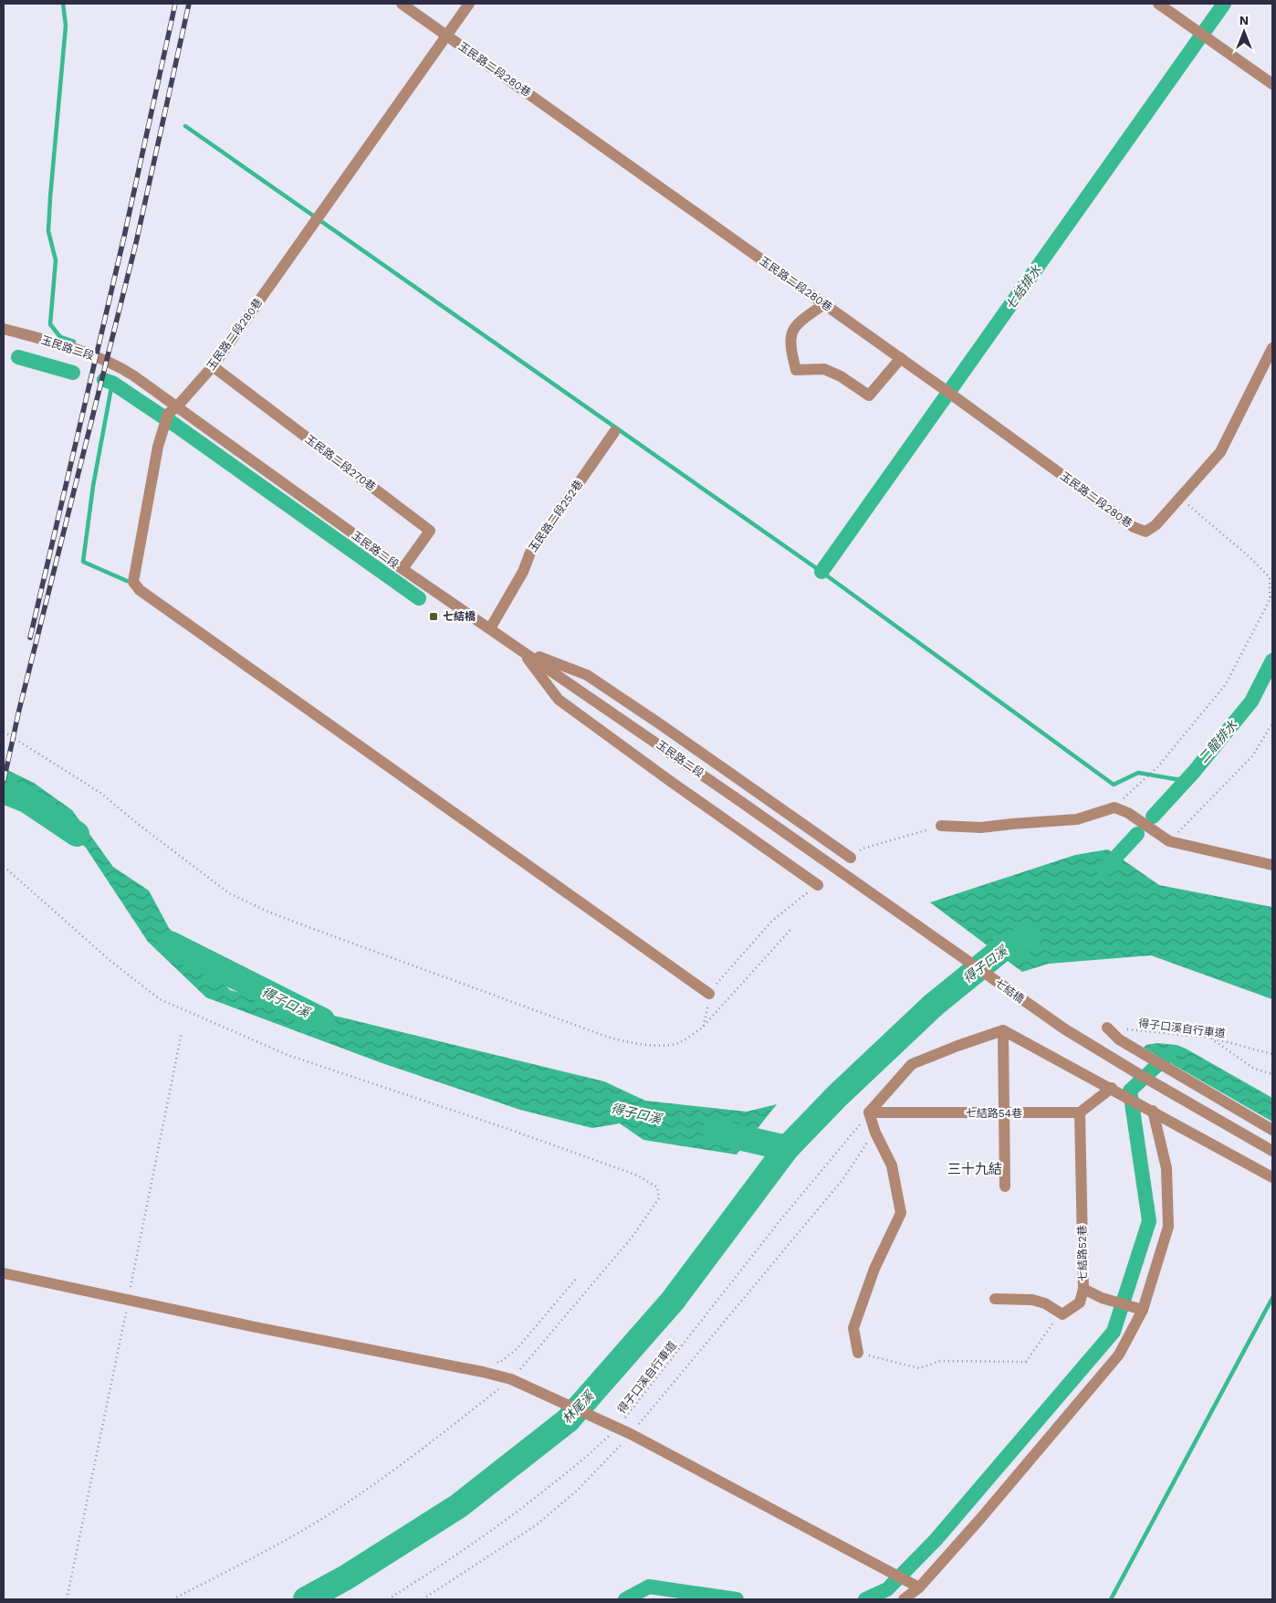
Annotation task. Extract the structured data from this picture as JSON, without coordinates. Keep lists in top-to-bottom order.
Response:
{
  "streets": {
    "street": [
      "玉民路二段280巷",
      "玉民路二段",
      "玉民路二段270巷",
      "玉民路二段252巷",
      "七結橋",
      "七結路54巷",
      "七結路52巷"
    ],
    "path": ["得子口溪自行車道"]
  },
  "crossings": [
    ["玉民路二段280巷", "玉民路二段"],
    ["玉民路二段280巷", "玉民路二段270巷"],
    ["玉民路二段", "玉民路二段270巷"],
    ["玉民路二段", "玉民路二段252巷"],
    ["玉民路二段", "七結橋"],
    ["得子口溪自行車道", "七結路54巷"],
    ["七結路54巷", "七結路52巷"]
  ],
  "districts": ["三十九結"],
  "water": [
    "七結排水",
    "二龍排水",
    "得子口溪",
    "林尾溪"
  ],
  "places": {
    "transit": ["七結橋"]
  },
  "north": "top"
}
